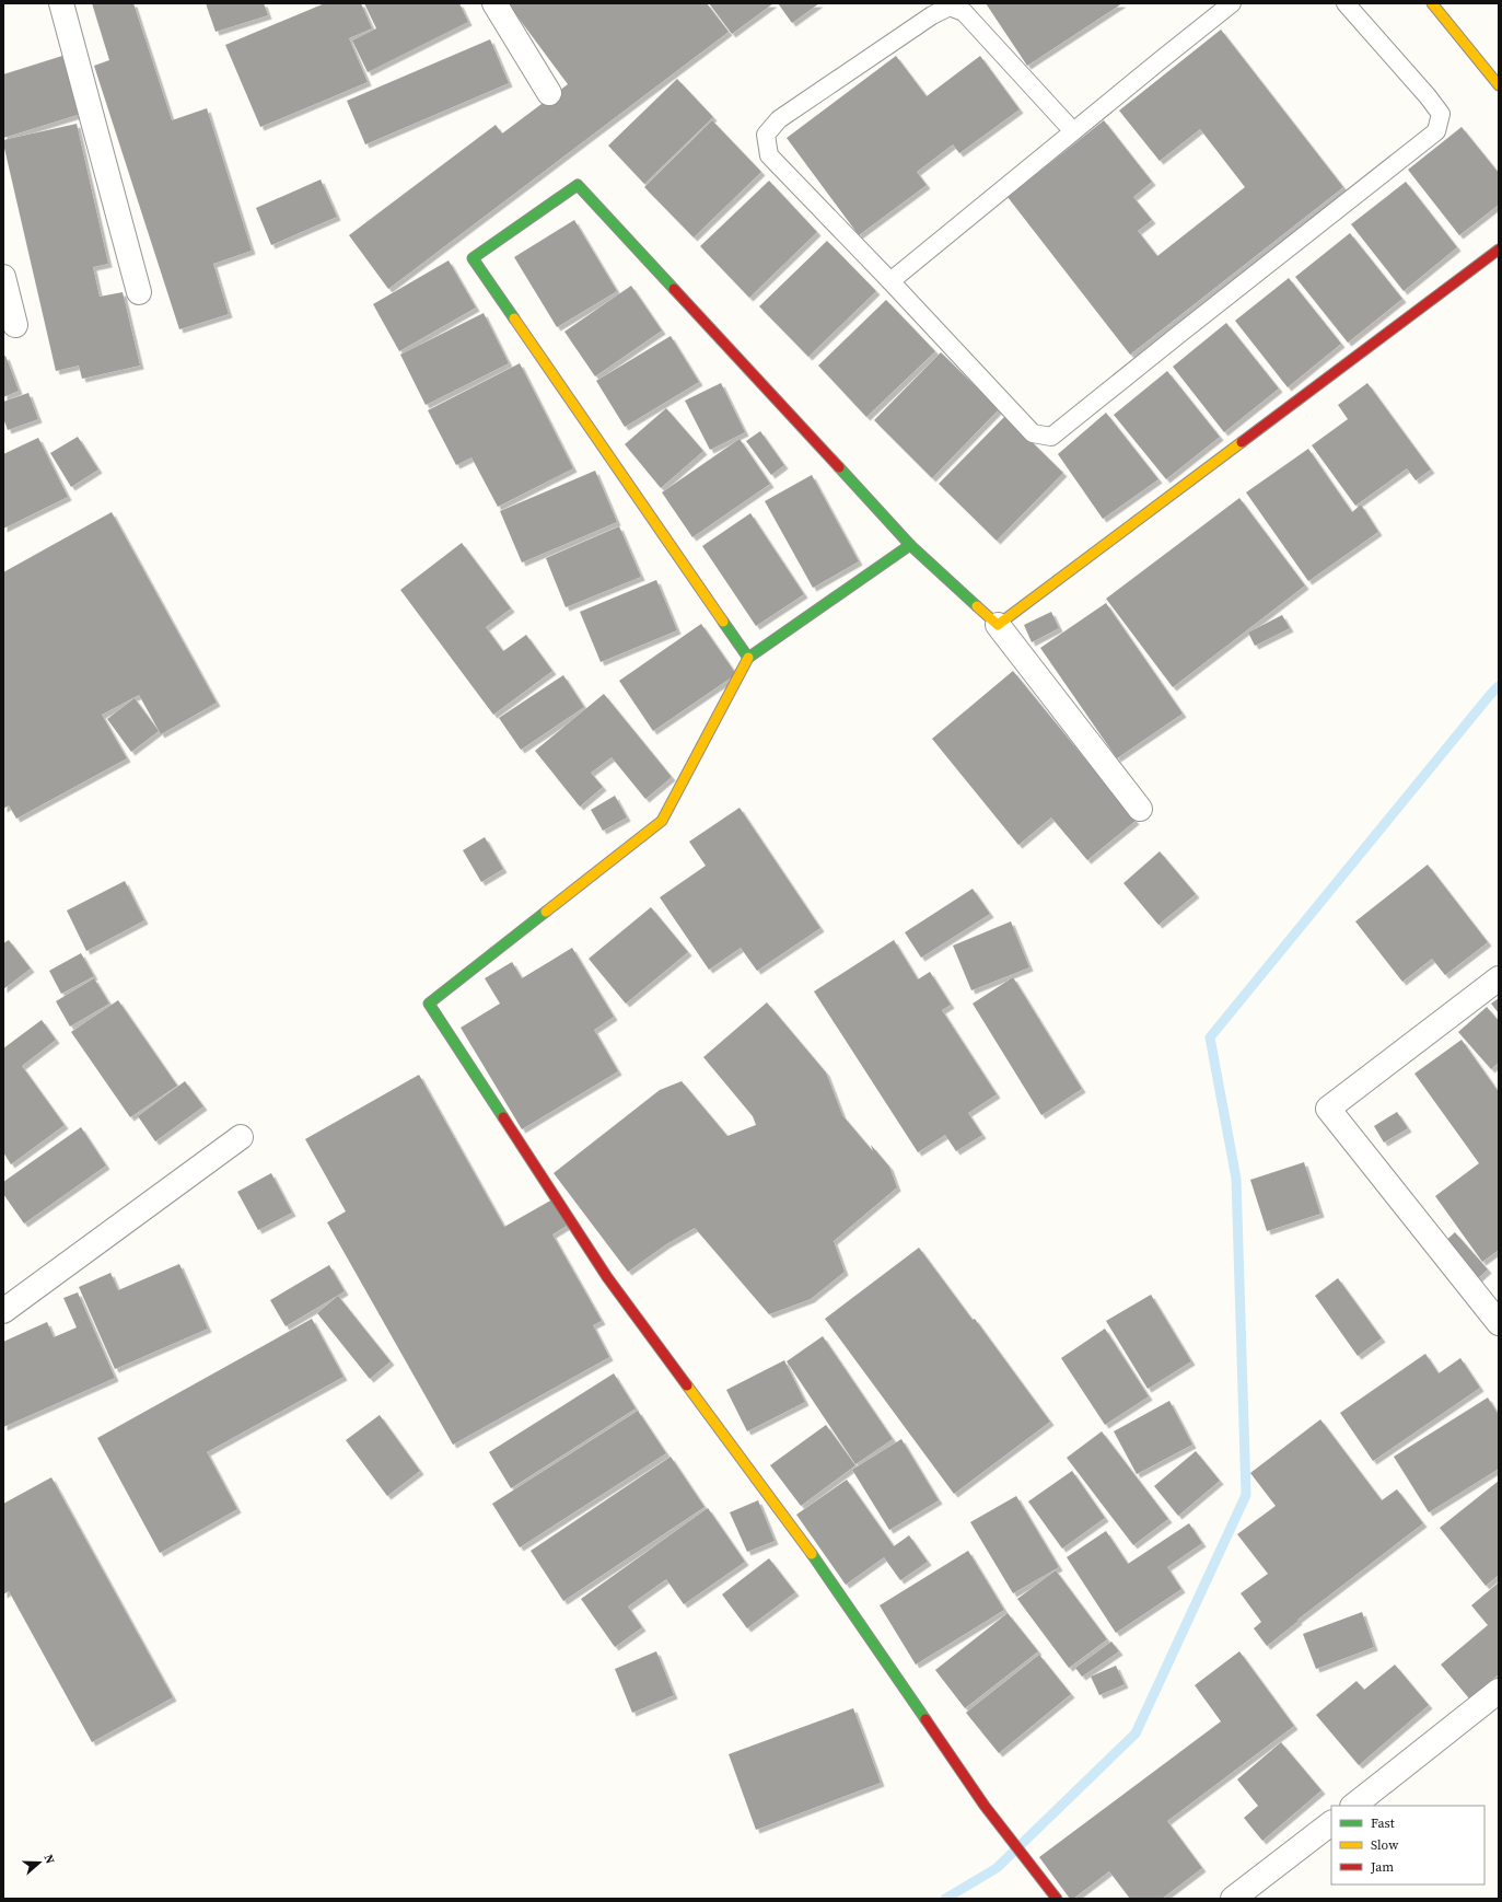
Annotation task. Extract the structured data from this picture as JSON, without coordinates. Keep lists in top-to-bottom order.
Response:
{
  "legend": ["Fast", "Slow", "Jam"],
  "north": "right"
}
